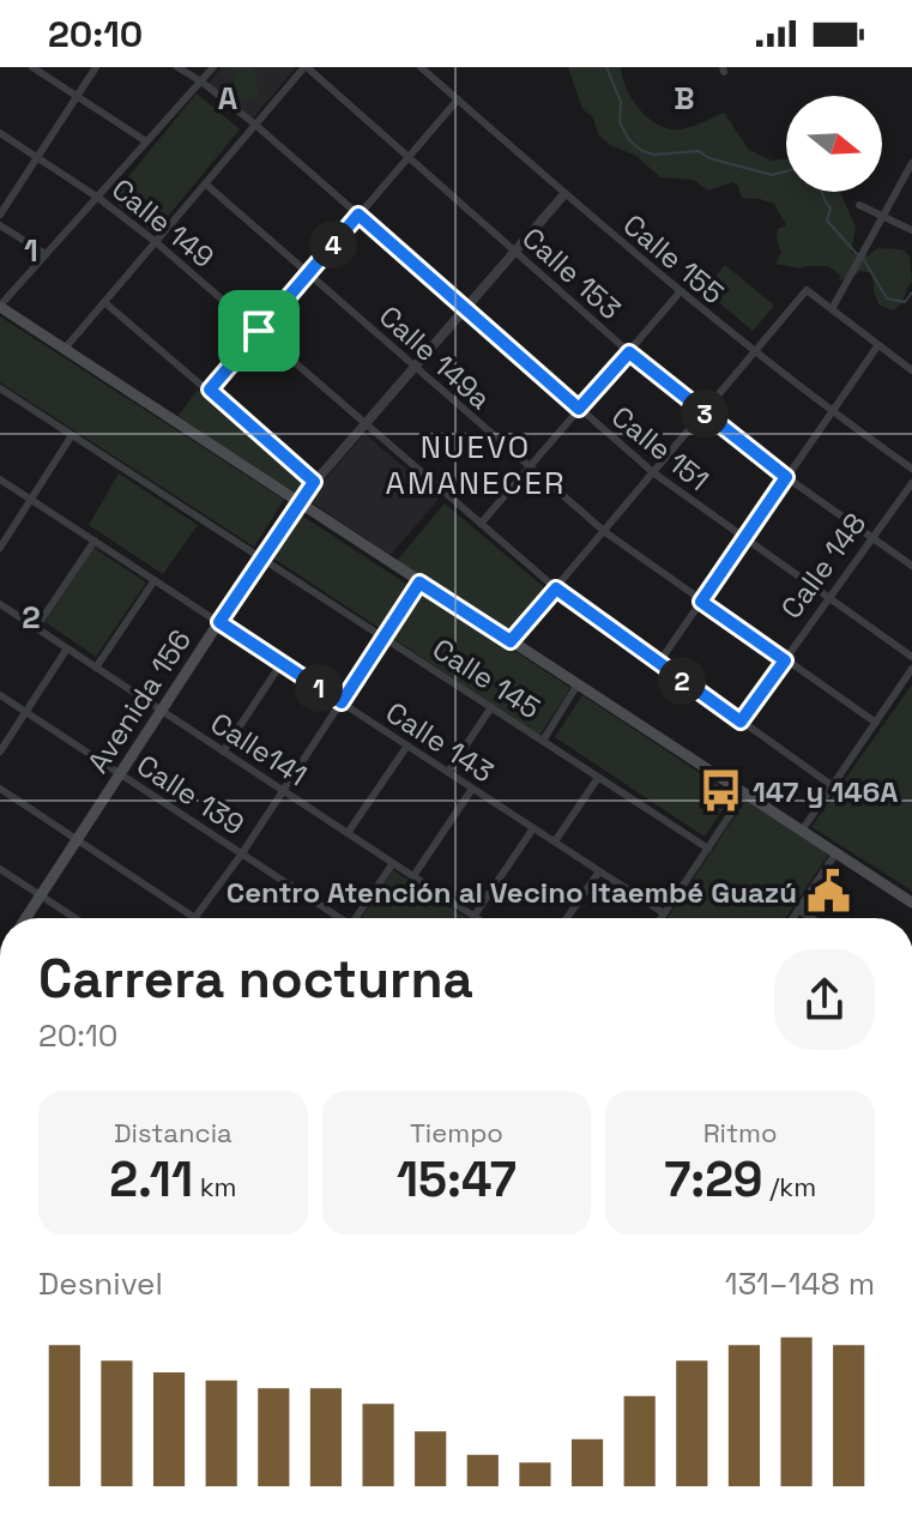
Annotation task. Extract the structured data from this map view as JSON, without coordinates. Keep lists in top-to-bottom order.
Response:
{
  "streets": {
    "main road": ["Avenida 156"],
    "street": [
      "Calle 149",
      "Calle 155",
      "Calle 153",
      "Calle 149a",
      "Calle 151",
      "Calle 148",
      "Calle 145",
      "Calle 143",
      "Calle141",
      "Calle 139"
    ]
  },
  "crossings": [
    ["Calle 149", "Calle 148"],
    ["Calle 149", "Avenida 156"],
    ["Calle 155", "Avenida 156"],
    ["Calle 153", "Calle 148"],
    ["Calle 153", "Avenida 156"],
    ["Calle 149a", "Calle 148"],
    ["Calle 149a", "Avenida 156"],
    ["Calle 151", "Calle 148"],
    ["Calle 151", "Avenida 156"],
    ["Calle 145", "Avenida 156"],
    ["Avenida 156", "Calle 143"],
    ["Avenida 156", "Calle141"],
    ["Avenida 156", "Calle 139"]
  ],
  "districts": ["NUEVO AMANECER"],
  "places": {
    "bus stop": ["147 y 146A"],
    "public building": ["Centro Atención al Vecino Itaembé Guazú"]
  },
  "north": "right",
  "page": {
    "status": "20:10",
    "pins": [
      "4",
      "3",
      "2",
      "1"
    ],
    "heading": ["Carrera nocturna", "20:10"],
    "stats": [
      ["Distancia", "2.11 km"],
      ["Tiempo", "15:47"],
      ["Ritmo", "7:29 /km"]
    ],
    "chart": ["Desnivel", "131–148 m"]
  },
  "grid": {
    "columns": ["A", "B"],
    "rows": ["1", "2"]
  }
}
